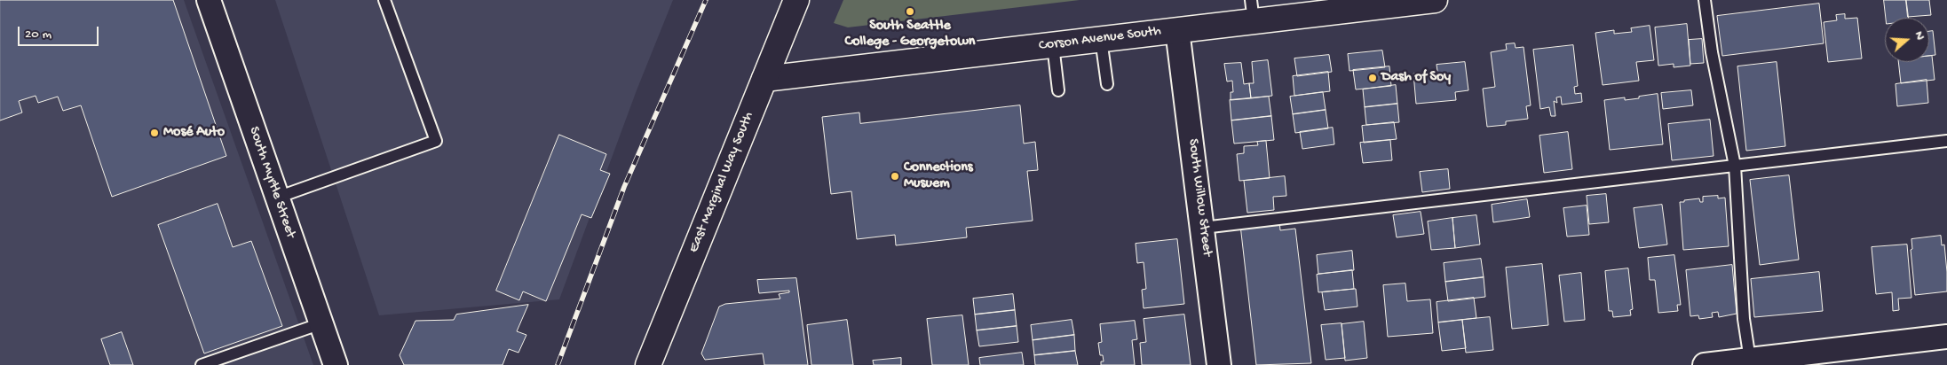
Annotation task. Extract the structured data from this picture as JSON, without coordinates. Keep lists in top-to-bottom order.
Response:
{
  "streets": {
    "street": [
      "Corson Avenue South",
      "South Myrtle Street",
      "East Marginal Way South",
      "South Willow Street"
    ]
  },
  "crossings": [
    ["Corson Avenue South", "East Marginal Way South"],
    ["Corson Avenue South", "South Willow Street"]
  ],
  "places": [
    "South Seattle College - Georgetown",
    "Dash of Soy",
    "Mosé Auto",
    "Connections Musuem"
  ],
  "scale_bar": "20 m",
  "north": "right"
}
